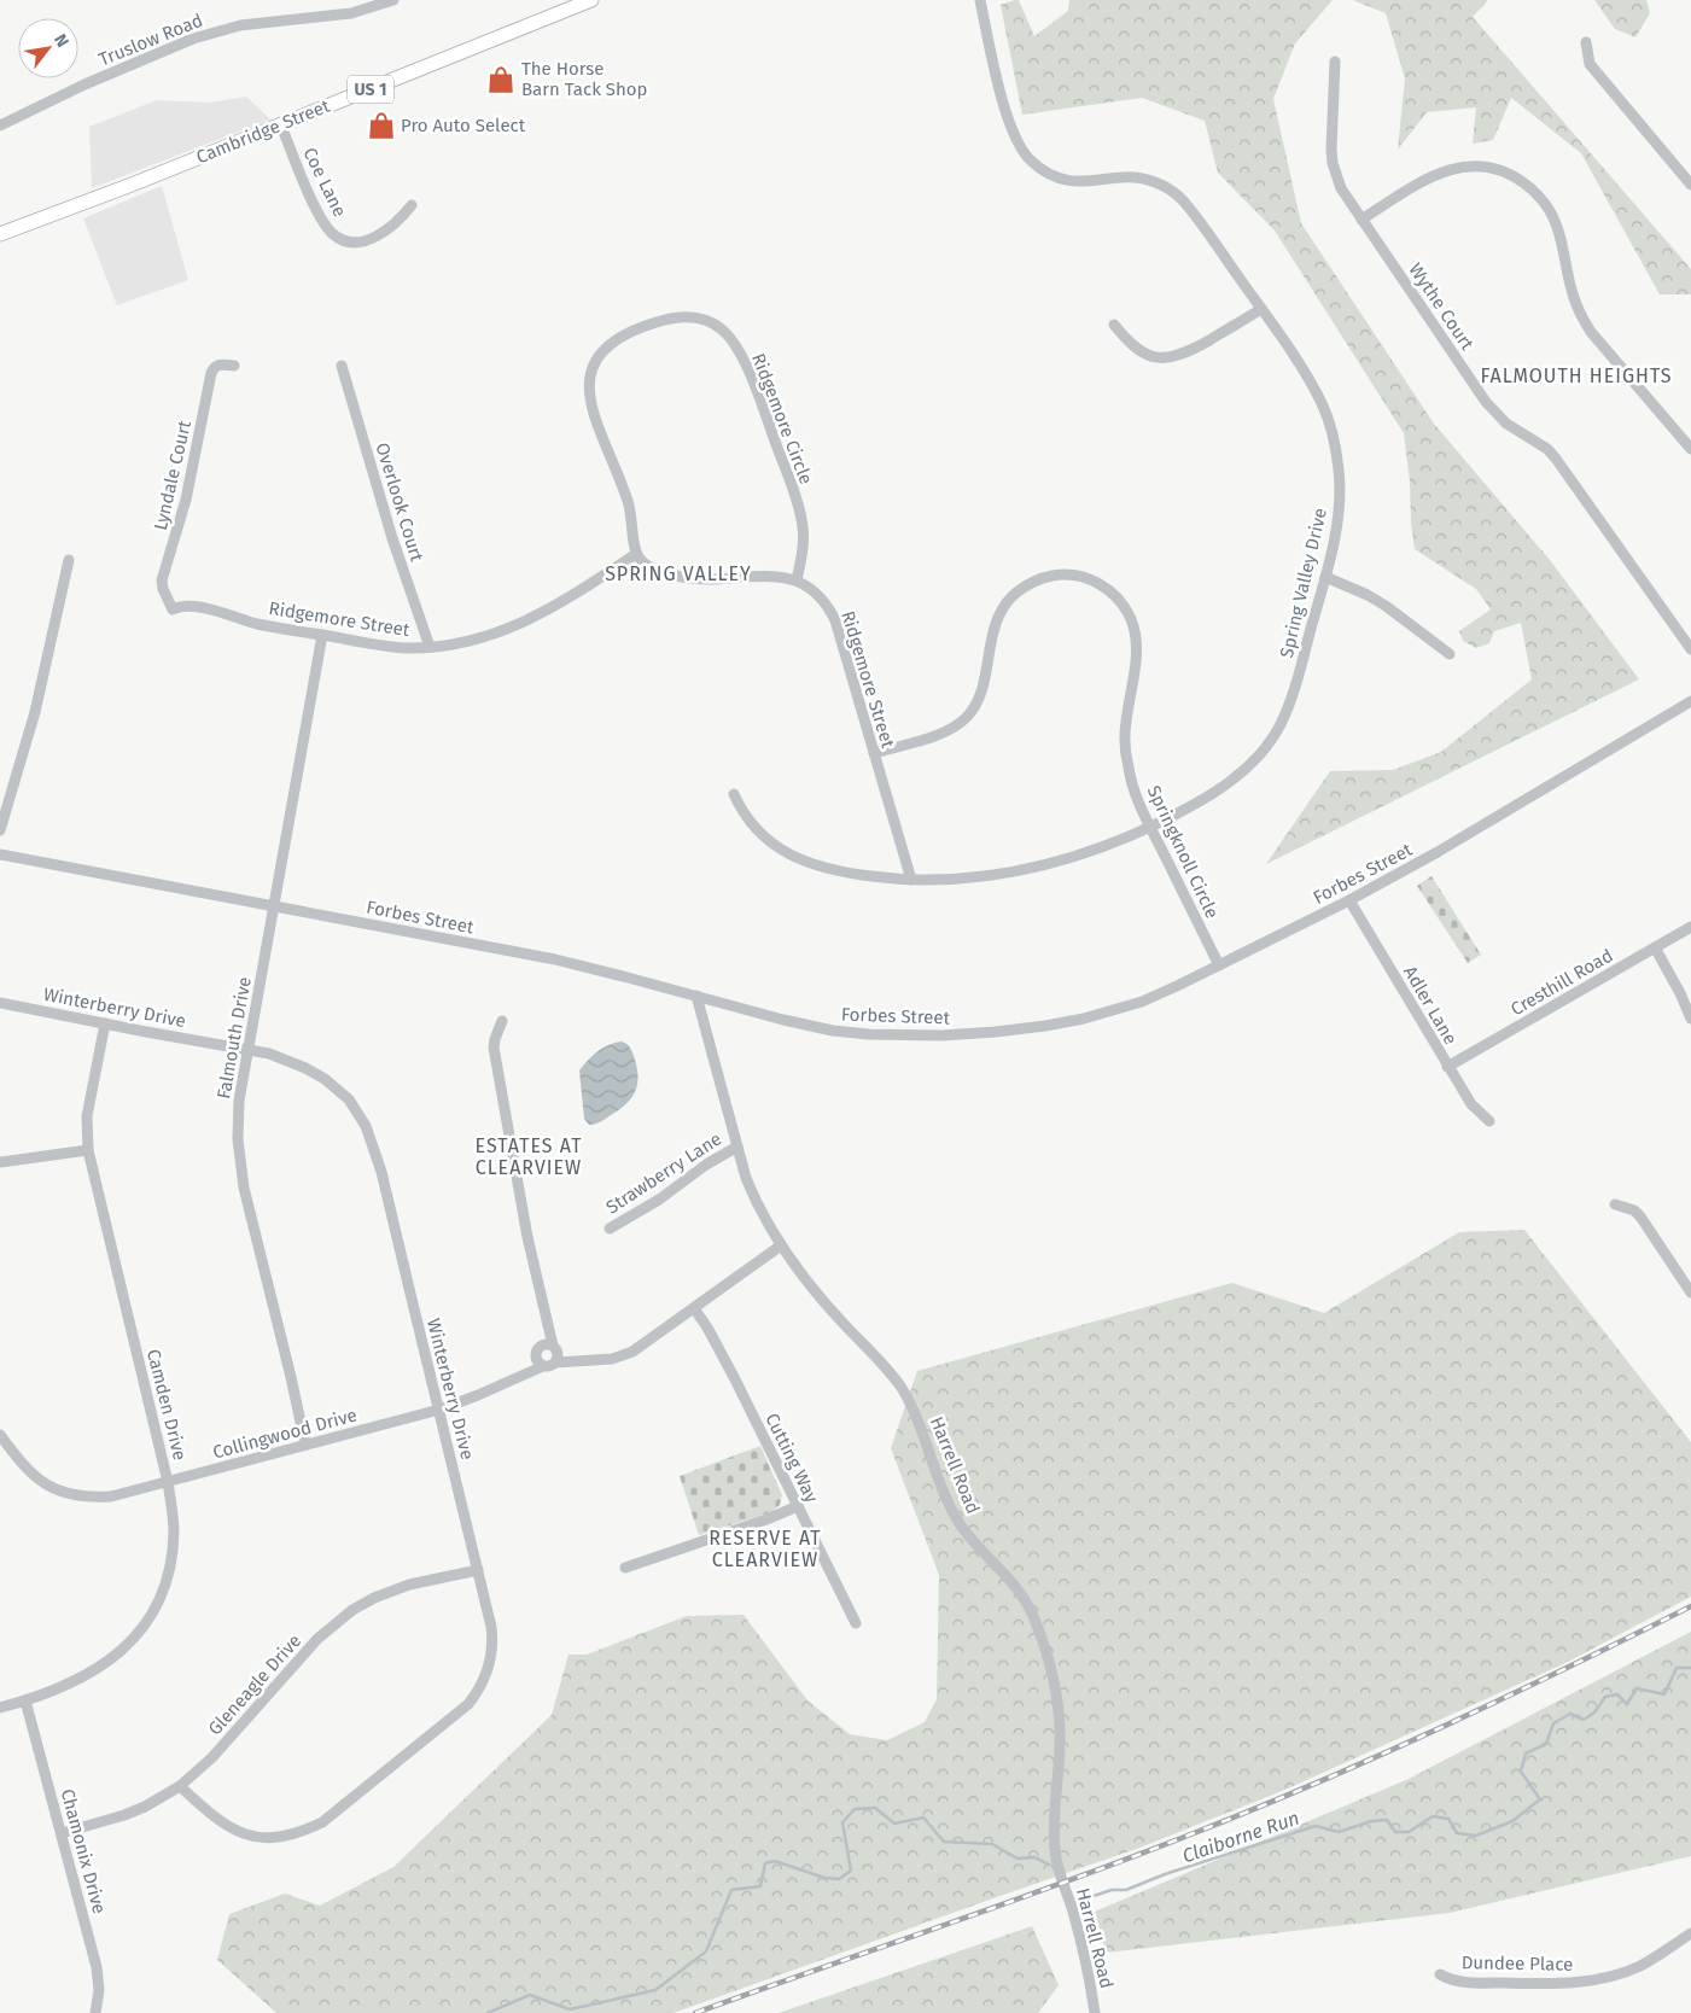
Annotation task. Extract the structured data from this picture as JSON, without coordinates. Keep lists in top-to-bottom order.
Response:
{
  "streets": {
    "main road": ["US 1", "Cambridge Street"],
    "street": [
      "Truslow Road",
      "Coe Lane",
      "Wythe Court",
      "Ridgemore Circle",
      "Lyndale Court",
      "Overlook Court",
      "Spring Valley Drive",
      "Ridgemore Street",
      "Springknoll Circle",
      "Forbes Street",
      "Cresthill Road",
      "Adler Lane",
      "Winterberry Drive",
      "Falmouth Drive",
      "Strawberry Lane",
      "Camden Drive",
      "Collingwood Drive",
      "Cutting Way",
      "Harrell Road",
      "Gleneagle Drive",
      "Chamonix Drive",
      "Dundee Place"
    ]
  },
  "crossings": [
    ["Cambridge Street", "Coe Lane"],
    ["Ridgemore Circle", "Ridgemore Street"],
    ["Lyndale Court", "Ridgemore Street"],
    ["Overlook Court", "Ridgemore Street"],
    ["Spring Valley Drive", "Ridgemore Street"],
    ["Spring Valley Drive", "Springknoll Circle"],
    ["Ridgemore Street", "Springknoll Circle"],
    ["Ridgemore Street", "Falmouth Drive"],
    ["Springknoll Circle", "Forbes Street"],
    ["Forbes Street", "Adler Lane"],
    ["Forbes Street", "Falmouth Drive"],
    ["Forbes Street", "Harrell Road"],
    ["Cresthill Road", "Adler Lane"],
    ["Winterberry Drive", "Falmouth Drive"],
    ["Winterberry Drive", "Camden Drive"],
    ["Winterberry Drive", "Collingwood Drive"],
    ["Winterberry Drive", "Gleneagle Drive"],
    ["Falmouth Drive", "Collingwood Drive"],
    ["Strawberry Lane", "Harrell Road"],
    ["Camden Drive", "Collingwood Drive"],
    ["Camden Drive", "Chamonix Drive"],
    ["Gleneagle Drive", "Chamonix Drive"]
  ],
  "districts": [
    "FALMOUTH HEIGHTS",
    "SPRING VALLEY",
    "ESTATES AT CLEARVIEW",
    "RESERVE AT CLEARVIEW"
  ],
  "water": ["Claiborne Run"],
  "places": {
    "shop": ["The Horse Barn Tack Shop", "Pro Auto Select"]
  },
  "north": "top right"
}
